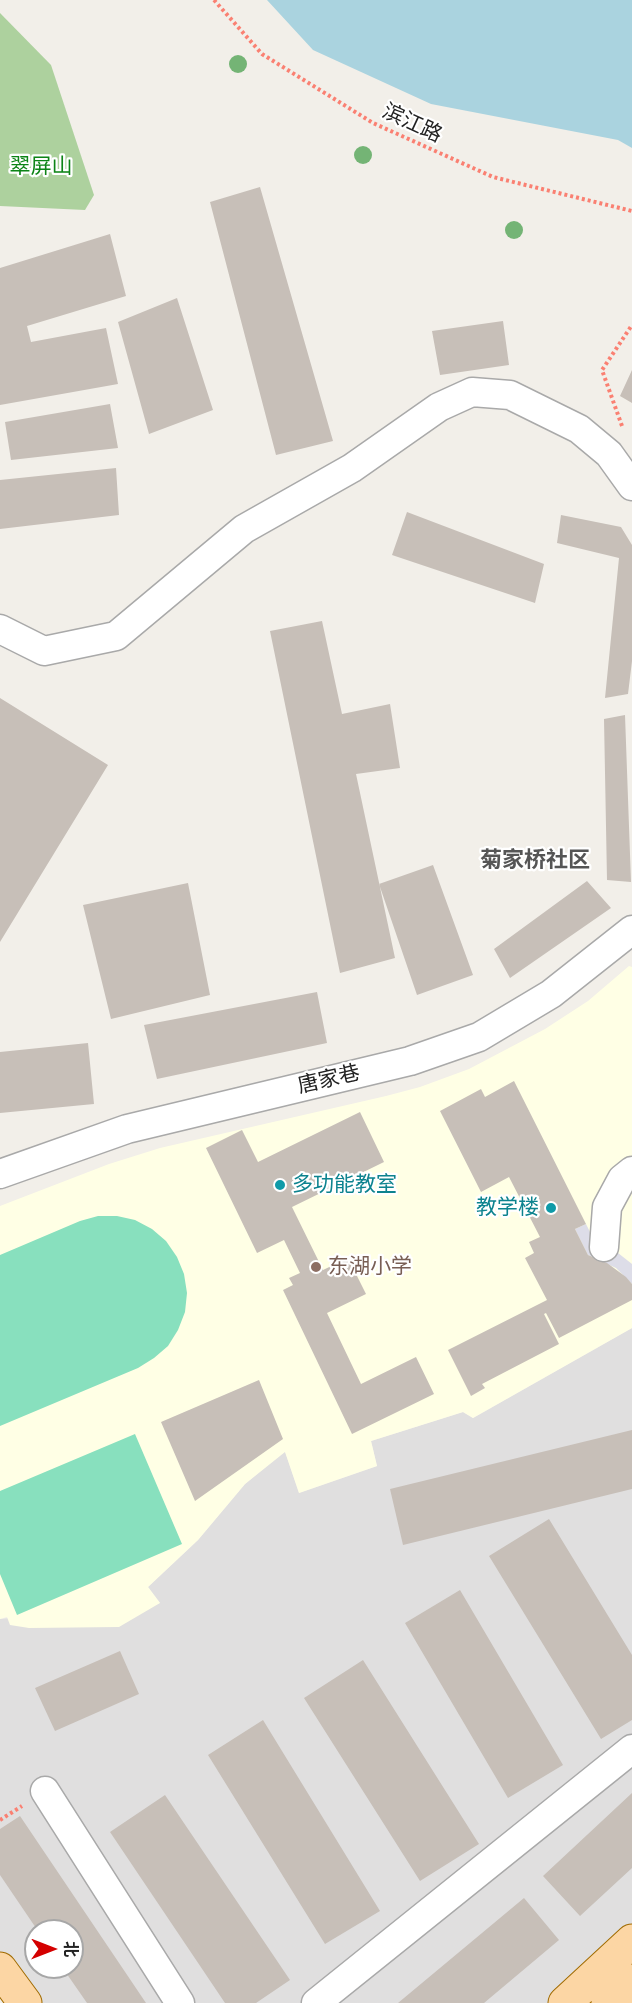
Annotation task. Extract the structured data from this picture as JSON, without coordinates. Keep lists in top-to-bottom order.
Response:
{
  "streets": {
    "street": ["唐家巷"],
    "path": ["滨江路"]
  },
  "districts": ["菊家桥社区"],
  "parks": ["翠屏山"],
  "places": ["多功能教室", "教学楼", "东湖小学"],
  "north": "right"
}
